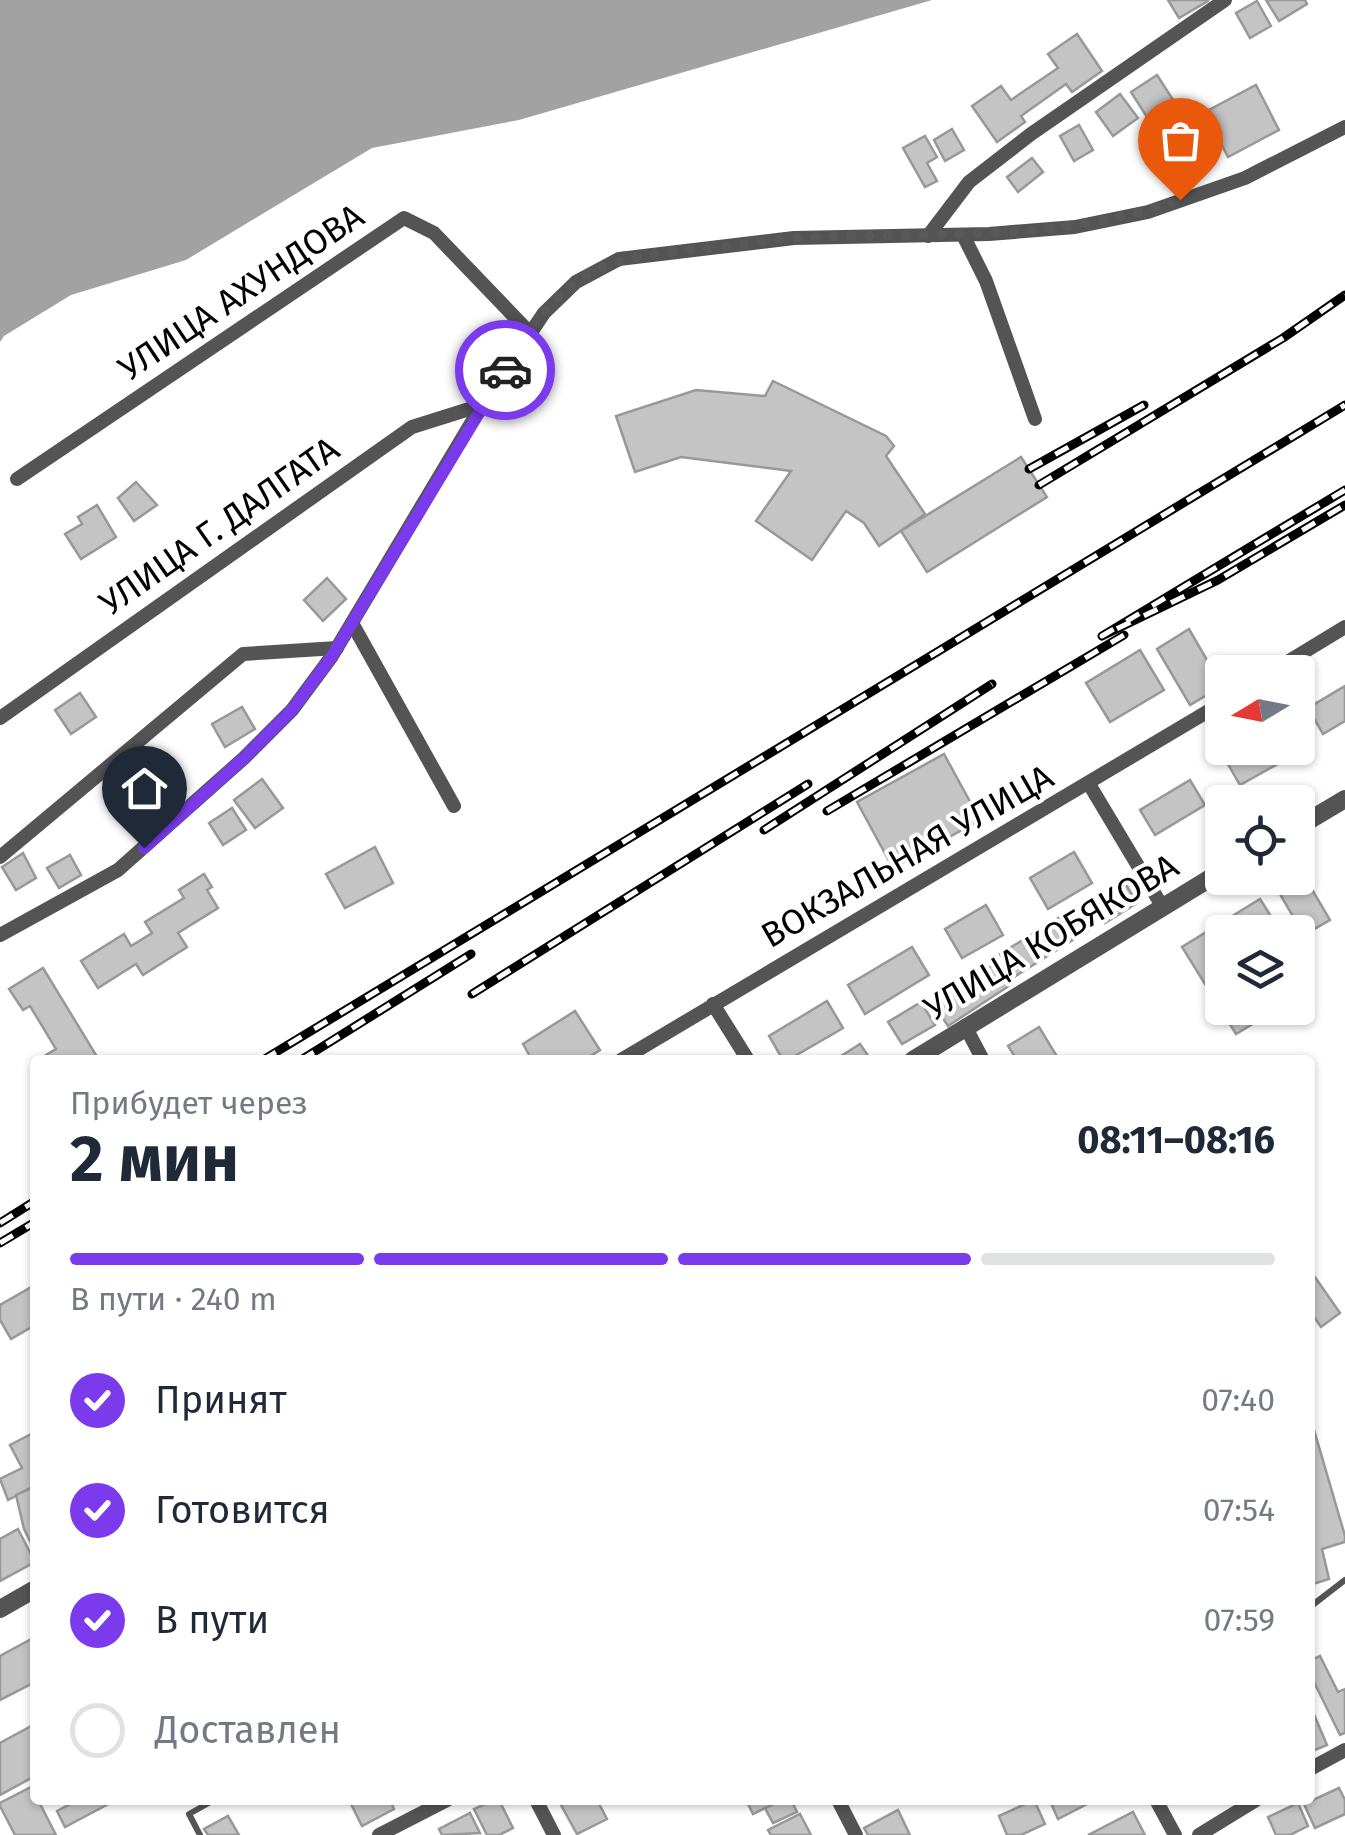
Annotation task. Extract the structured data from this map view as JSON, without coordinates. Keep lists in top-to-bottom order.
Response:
{
  "streets": {
    "street": [
      "УЛИЦА АХУНДОВА",
      "УЛИЦА Г. ДАЛГАТА",
      "ВОКЗАЛЬНАЯ УЛИЦА",
      "УЛИЦА КОБЯКОВА"
    ]
  },
  "north": "left",
  "page": {
    "heading": ["2 мин", "Прибудет через", "08:11–08:16"],
    "bar": "В пути · 240 m",
    "list": [
      ["Принят", "07:40"],
      ["Готовится", "07:54"],
      ["В пути", "07:59"],
      "Доставлен"
    ]
  }
}
